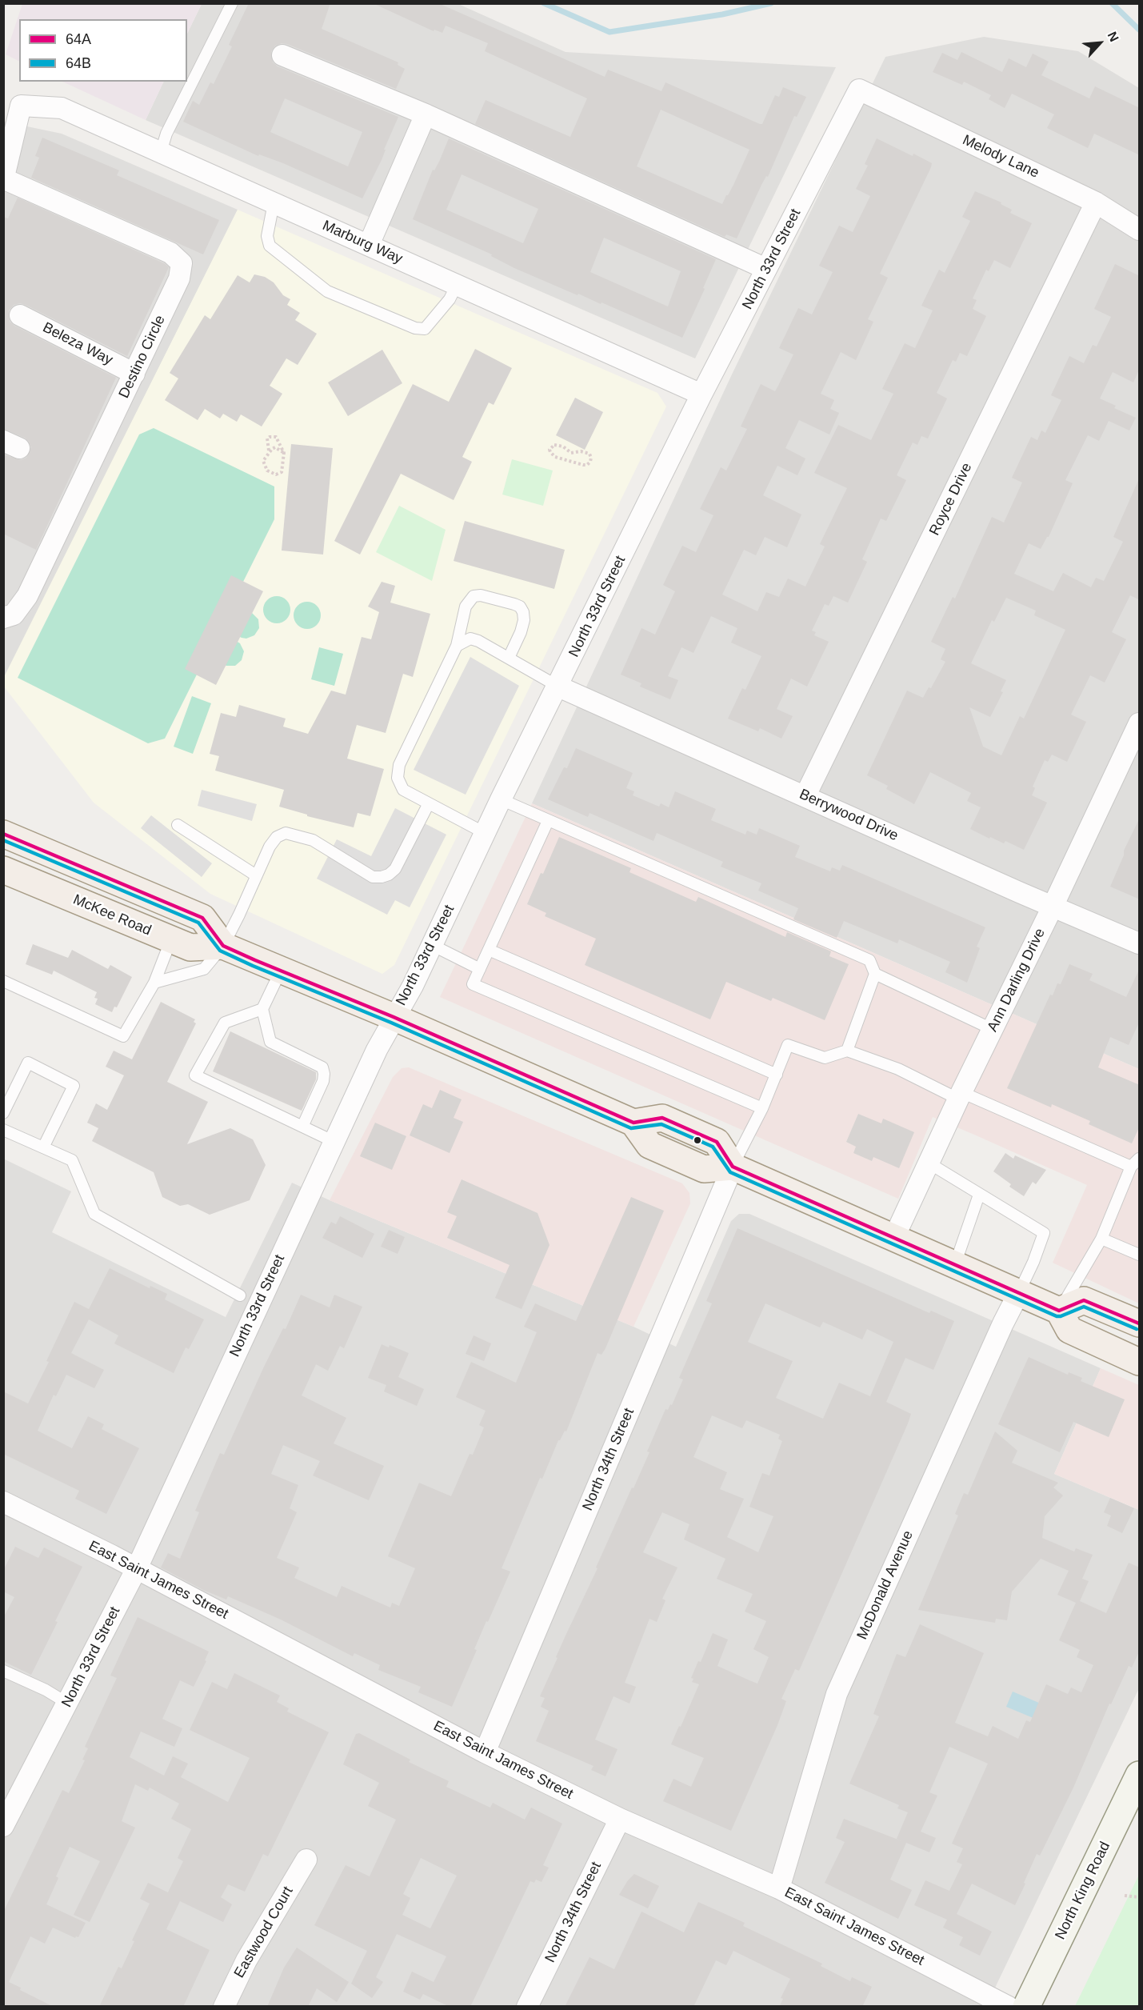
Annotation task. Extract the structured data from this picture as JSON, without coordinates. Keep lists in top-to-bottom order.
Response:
{
  "streets": {
    "main road": ["McKee Road", "North King Road"],
    "street": [
      "Melody Lane",
      "Marburg Way",
      "North 33rd Street",
      "Beleza Way",
      "Destino Circle",
      "Royce Drive",
      "Berrywood Drive",
      "Ann Darling Drive",
      "North 34th Street",
      "East Saint James Street",
      "McDonald Avenue",
      "Eastwood Court"
    ]
  },
  "crossings": [
    ["Melody Lane", "North 33rd Street"],
    ["Melody Lane", "Royce Drive"],
    ["Marburg Way", "North 33rd Street"],
    ["Marburg Way", "Destino Circle"],
    ["North 33rd Street", "Berrywood Drive"],
    ["North 33rd Street", "McKee Road"],
    ["North 33rd Street", "East Saint James Street"],
    ["Beleza Way", "Destino Circle"],
    ["Royce Drive", "Berrywood Drive"],
    ["Berrywood Drive", "Ann Darling Drive"],
    ["McKee Road", "North 34th Street"],
    ["North 34th Street", "East Saint James Street"],
    ["East Saint James Street", "McDonald Avenue"]
  ],
  "lines": ["transit line 64A", "transit line 64B"],
  "legend": ["64A", "64B"],
  "north": "top right"
}
